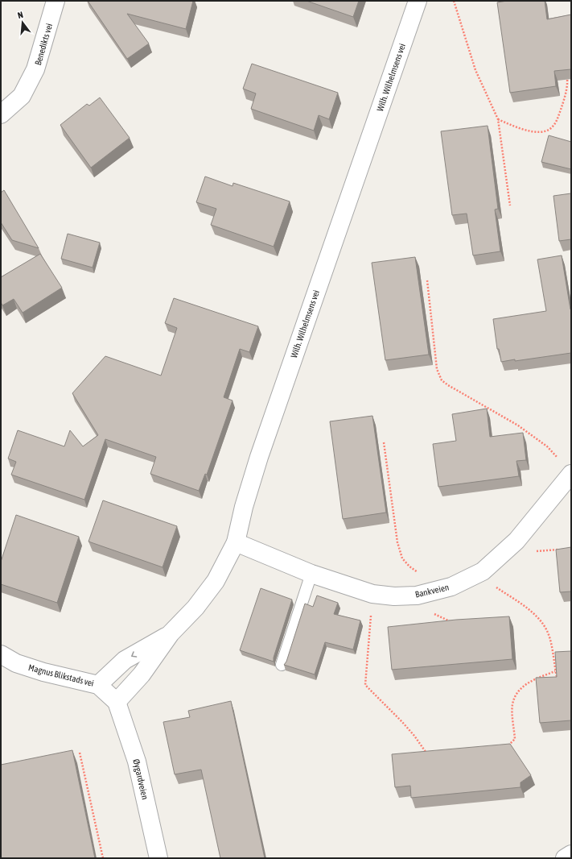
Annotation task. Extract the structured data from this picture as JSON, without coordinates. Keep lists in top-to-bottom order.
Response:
{
  "streets": {
    "street": [
      "Benedikts vei",
      "Wilh. Wilhelmsens vei",
      "Bankveien",
      "Magnus Blikstads vei",
      "Øygardveien"
    ]
  },
  "crossings": [
    ["Wilh. Wilhelmsens vei", "Bankveien"],
    ["Wilh. Wilhelmsens vei", "Magnus Blikstads vei"],
    ["Wilh. Wilhelmsens vei", "Øygardveien"],
    ["Magnus Blikstads vei", "Øygardveien"]
  ],
  "north": "top"
}
